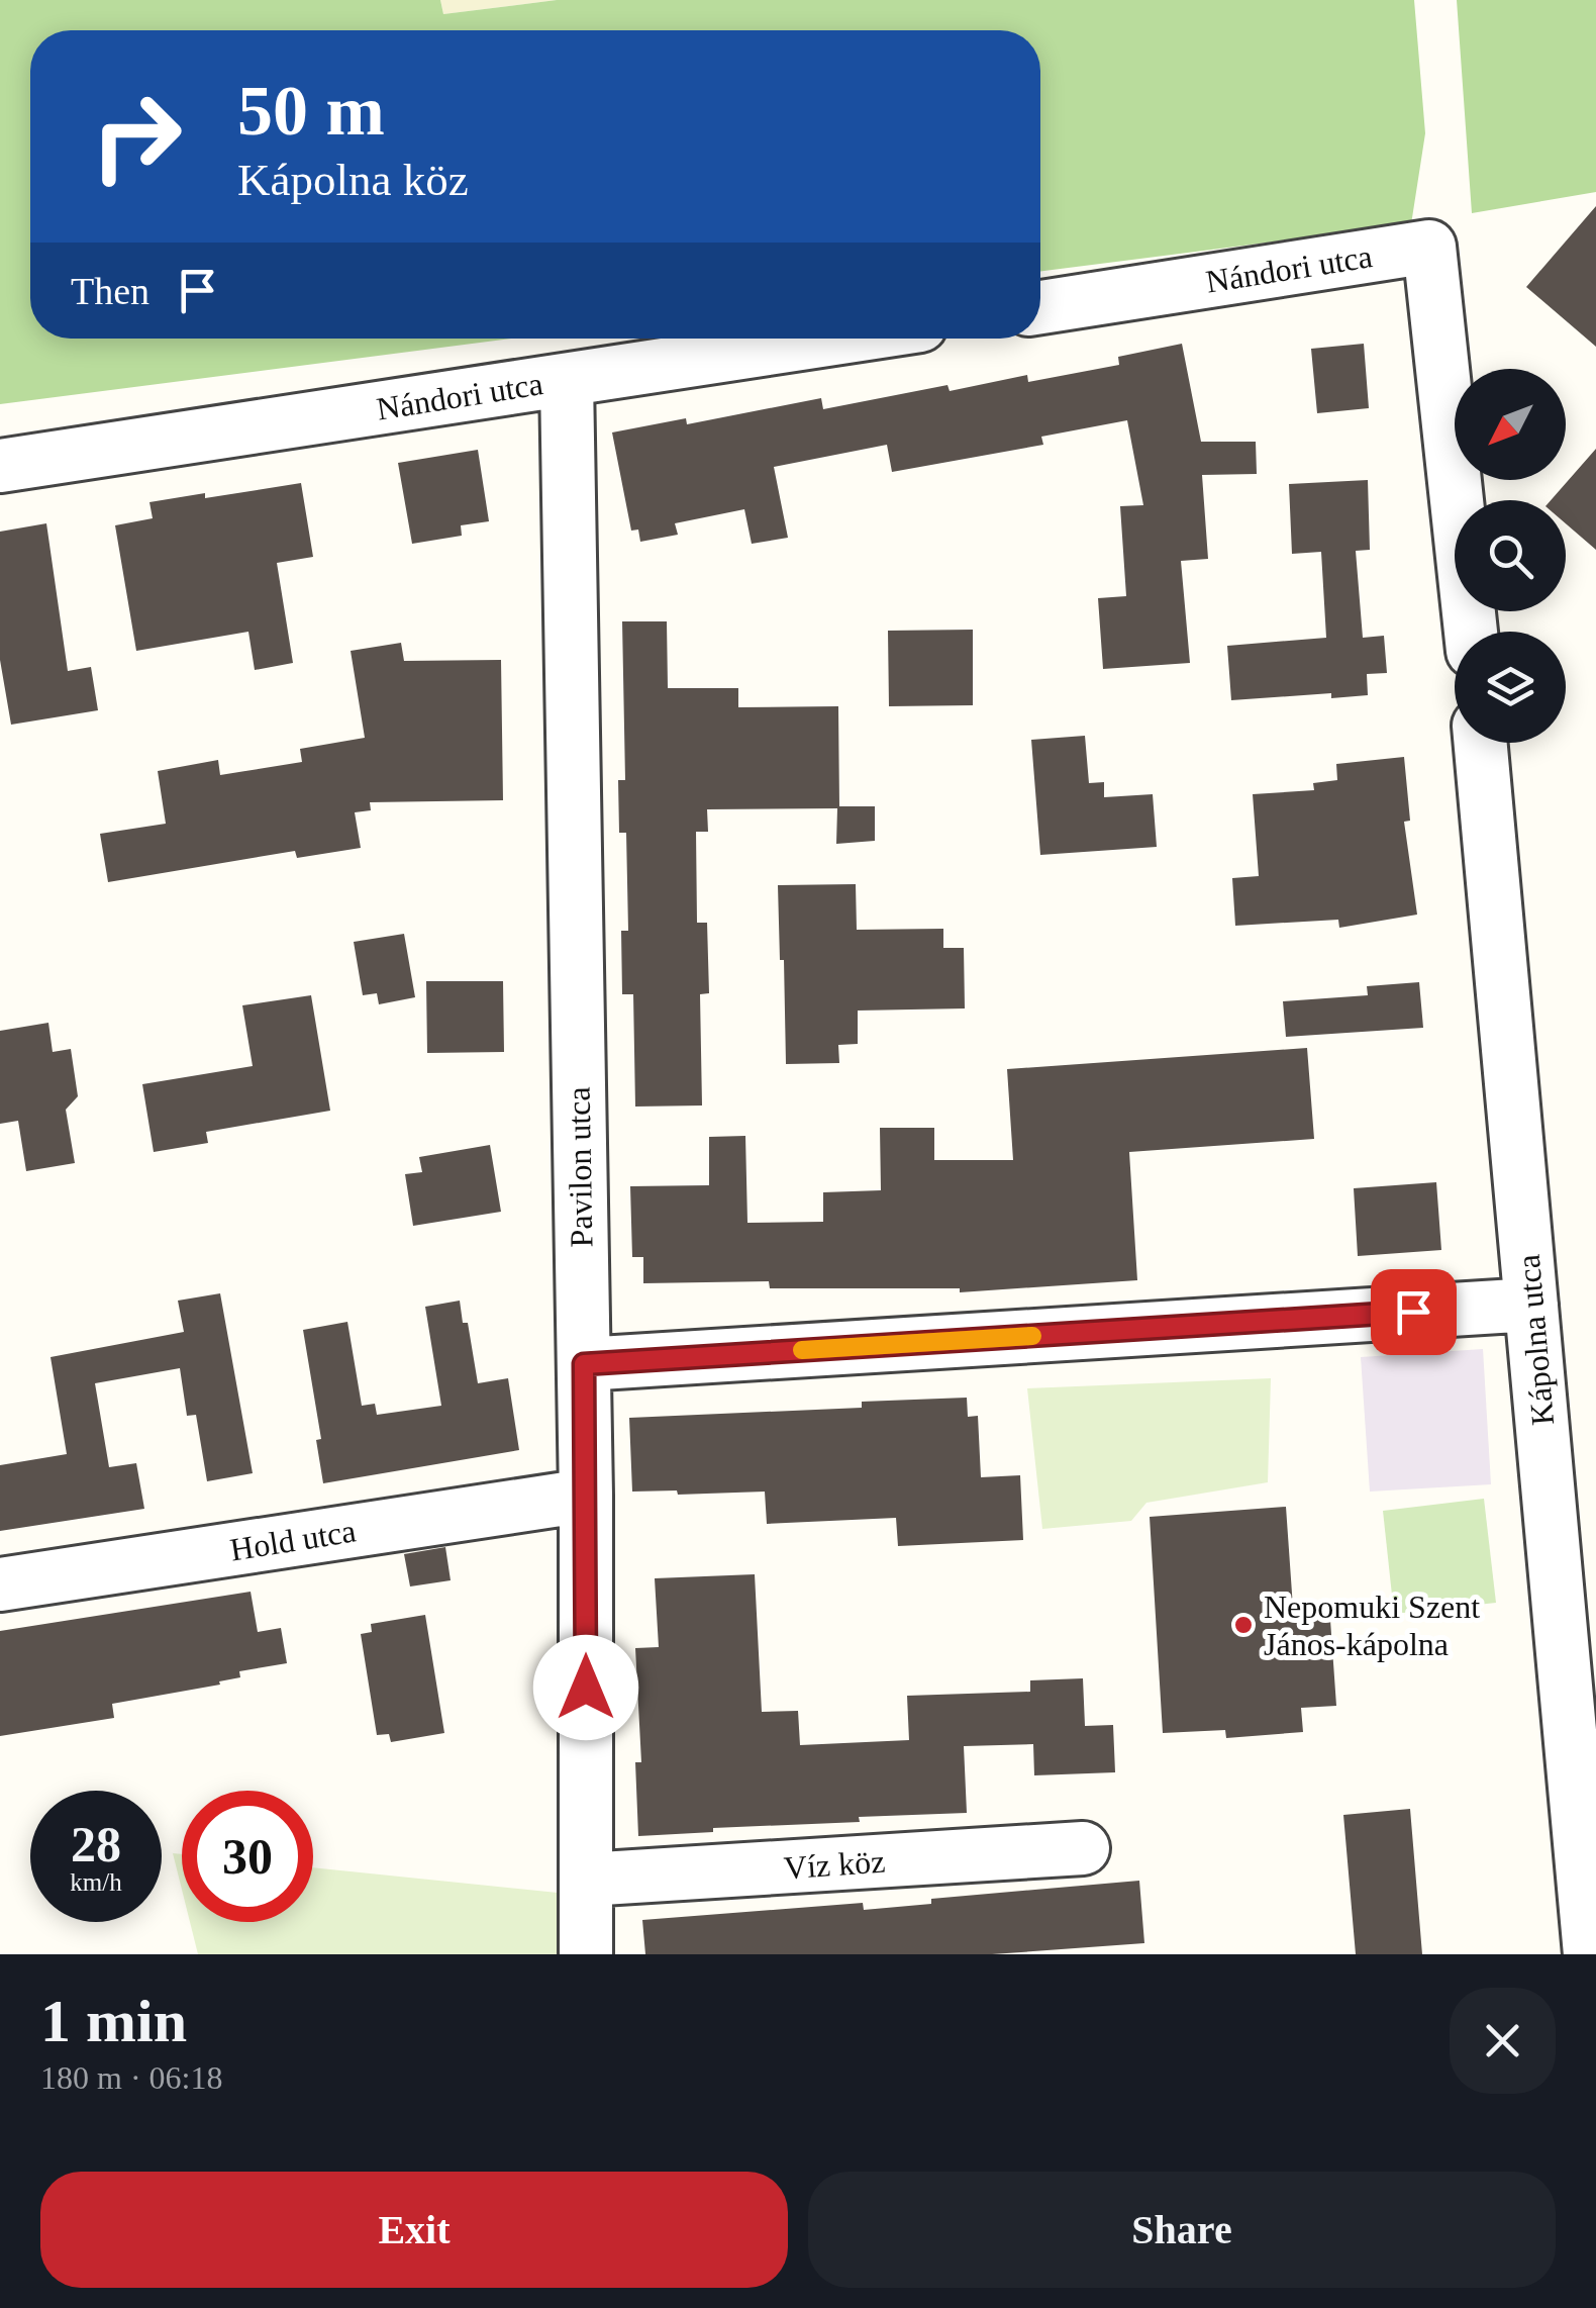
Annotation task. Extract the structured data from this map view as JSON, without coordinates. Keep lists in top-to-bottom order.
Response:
{
  "streets": {
    "street": [
      "Nándori utca",
      "Pavilon utca",
      "Kápolna utca",
      "Hold utca",
      "Víz köz"
    ]
  },
  "crossings": [
    ["Nándori utca", "Pavilon utca"],
    ["Pavilon utca", "Hold utca"],
    ["Pavilon utca", "Víz köz"]
  ],
  "places": ["Nepomuki Szent János-kápolna"],
  "north": "bottom left",
  "page": {
    "turn": ["50 m", "Kápolna köz"],
    "then": "Then",
    "speed": "28 km/h",
    "limit": "30",
    "heading": ["1 min", "180 m · 06:18"],
    "buttons": ["Exit", "Share"]
  }
}
